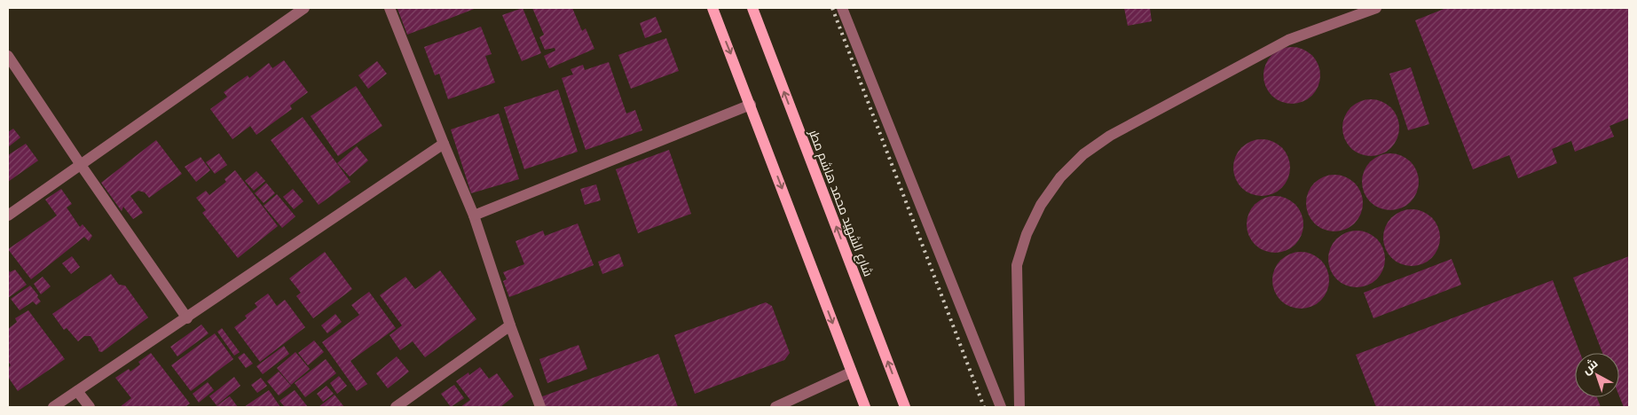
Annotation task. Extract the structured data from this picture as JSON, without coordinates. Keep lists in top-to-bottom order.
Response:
{
  "streets": {
    "main road": ["شارع الشهيد محمد هاشم مطر"]
  },
  "north": "top left"
}
